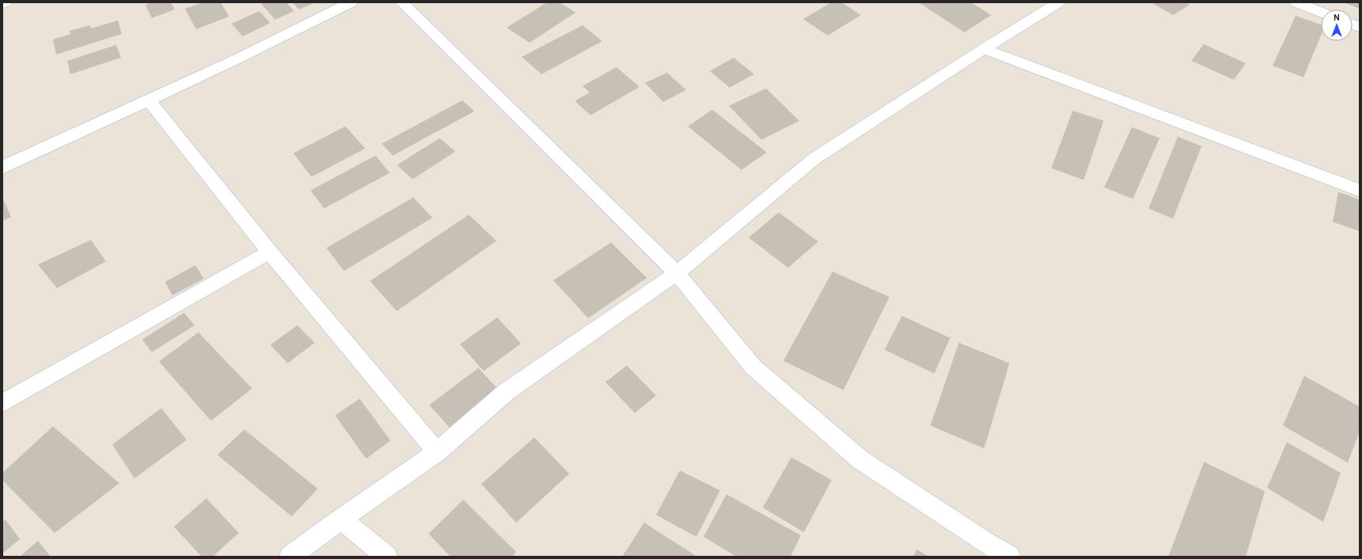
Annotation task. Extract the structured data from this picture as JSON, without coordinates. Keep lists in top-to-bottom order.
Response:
{
  "north": "top"
}
